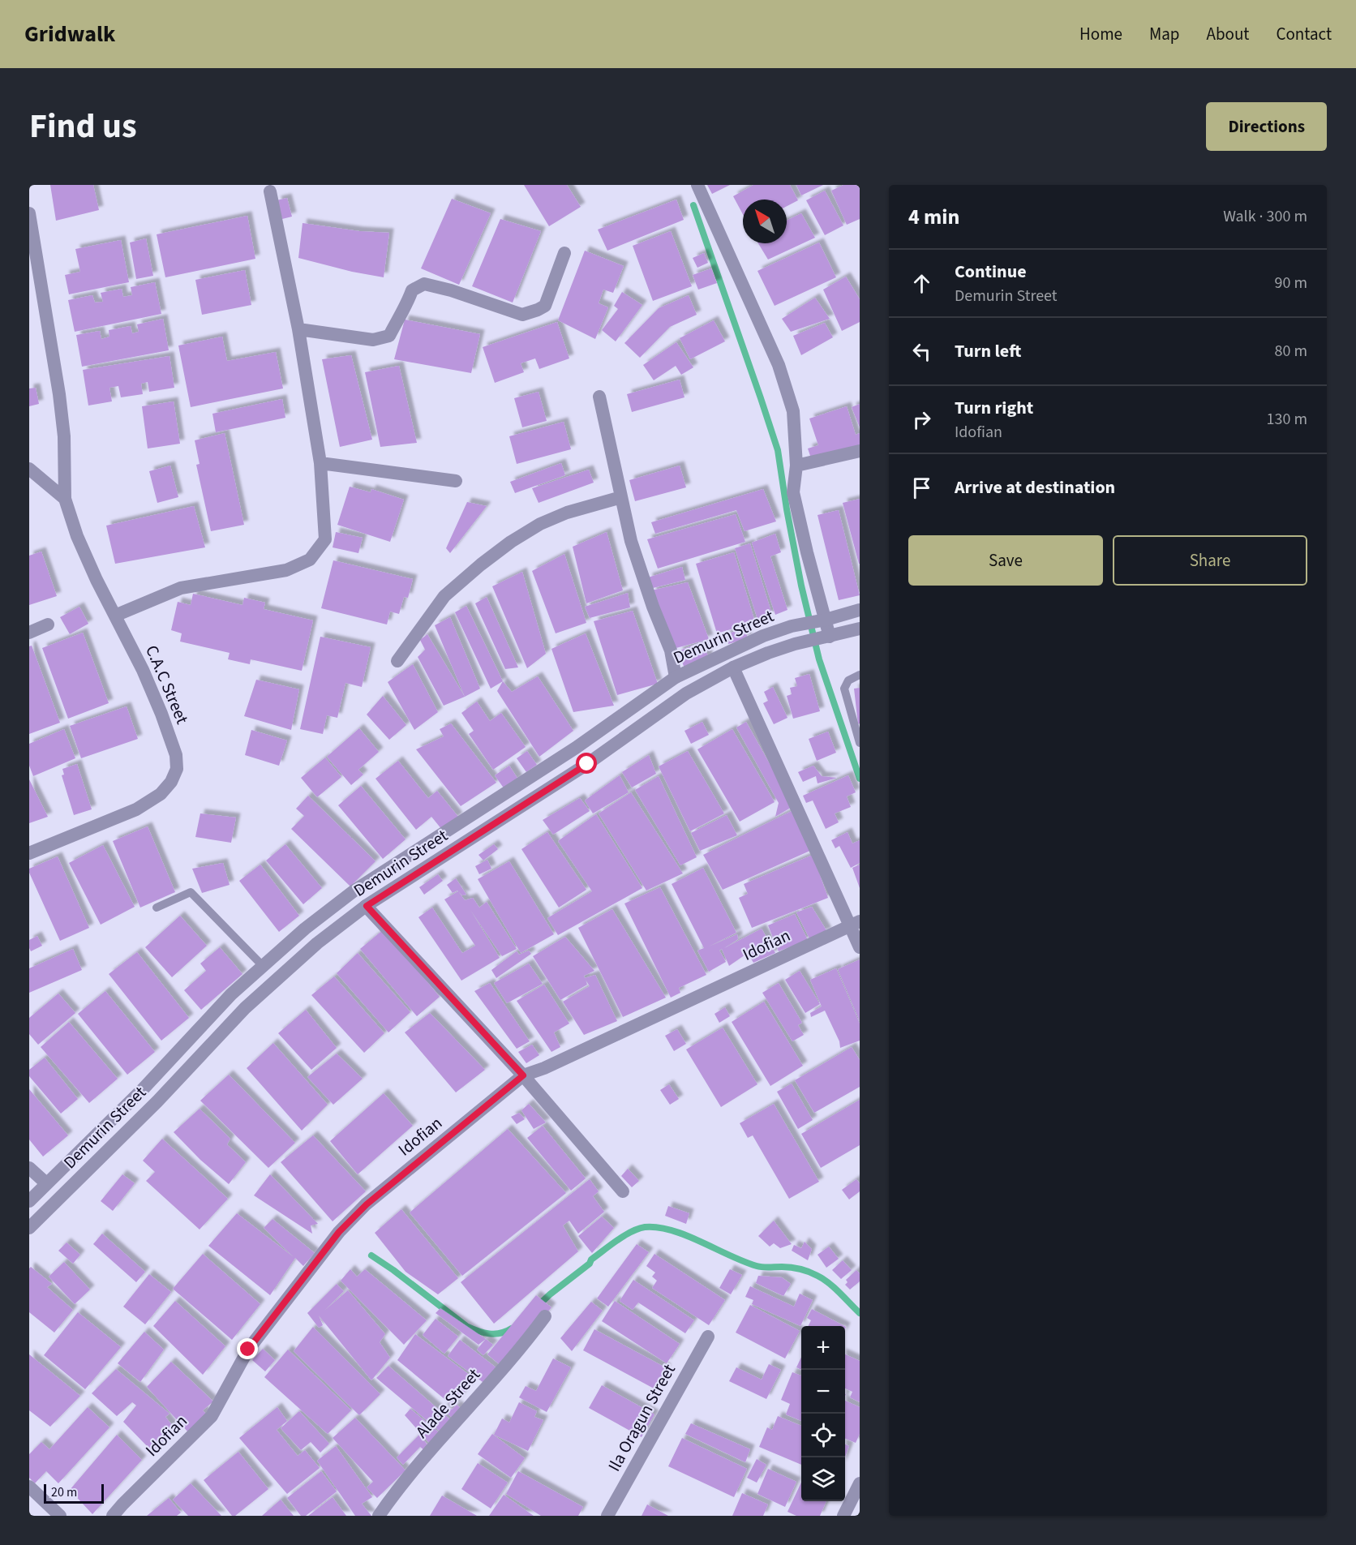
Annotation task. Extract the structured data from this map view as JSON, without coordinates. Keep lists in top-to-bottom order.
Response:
{
  "streets": {
    "street": [
      "Demurin Street",
      "C.A.C Street",
      "Idofian",
      "Alade Street",
      "Ila Oragun Street"
    ]
  },
  "scale_bar": "20 m",
  "north": "top left",
  "page": {
    "header": "Gridwalk",
    "nav": [
      "Home",
      "Map",
      "About",
      "Contact"
    ],
    "title": "Find us",
    "buttons": [
      "Directions",
      ["Save", "Share"]
    ],
    "heading": ["4 min", "Walk · 300 m"],
    "list": [
      ["Continue", "Demurin Street", "90 m"],
      ["Turn left", "80 m"],
      ["Turn right", "Idofian", "130 m"],
      "Arrive at destination"
    ],
    "map_buttons": ["+", "−"],
    "scale": "20 m"
  }
}
